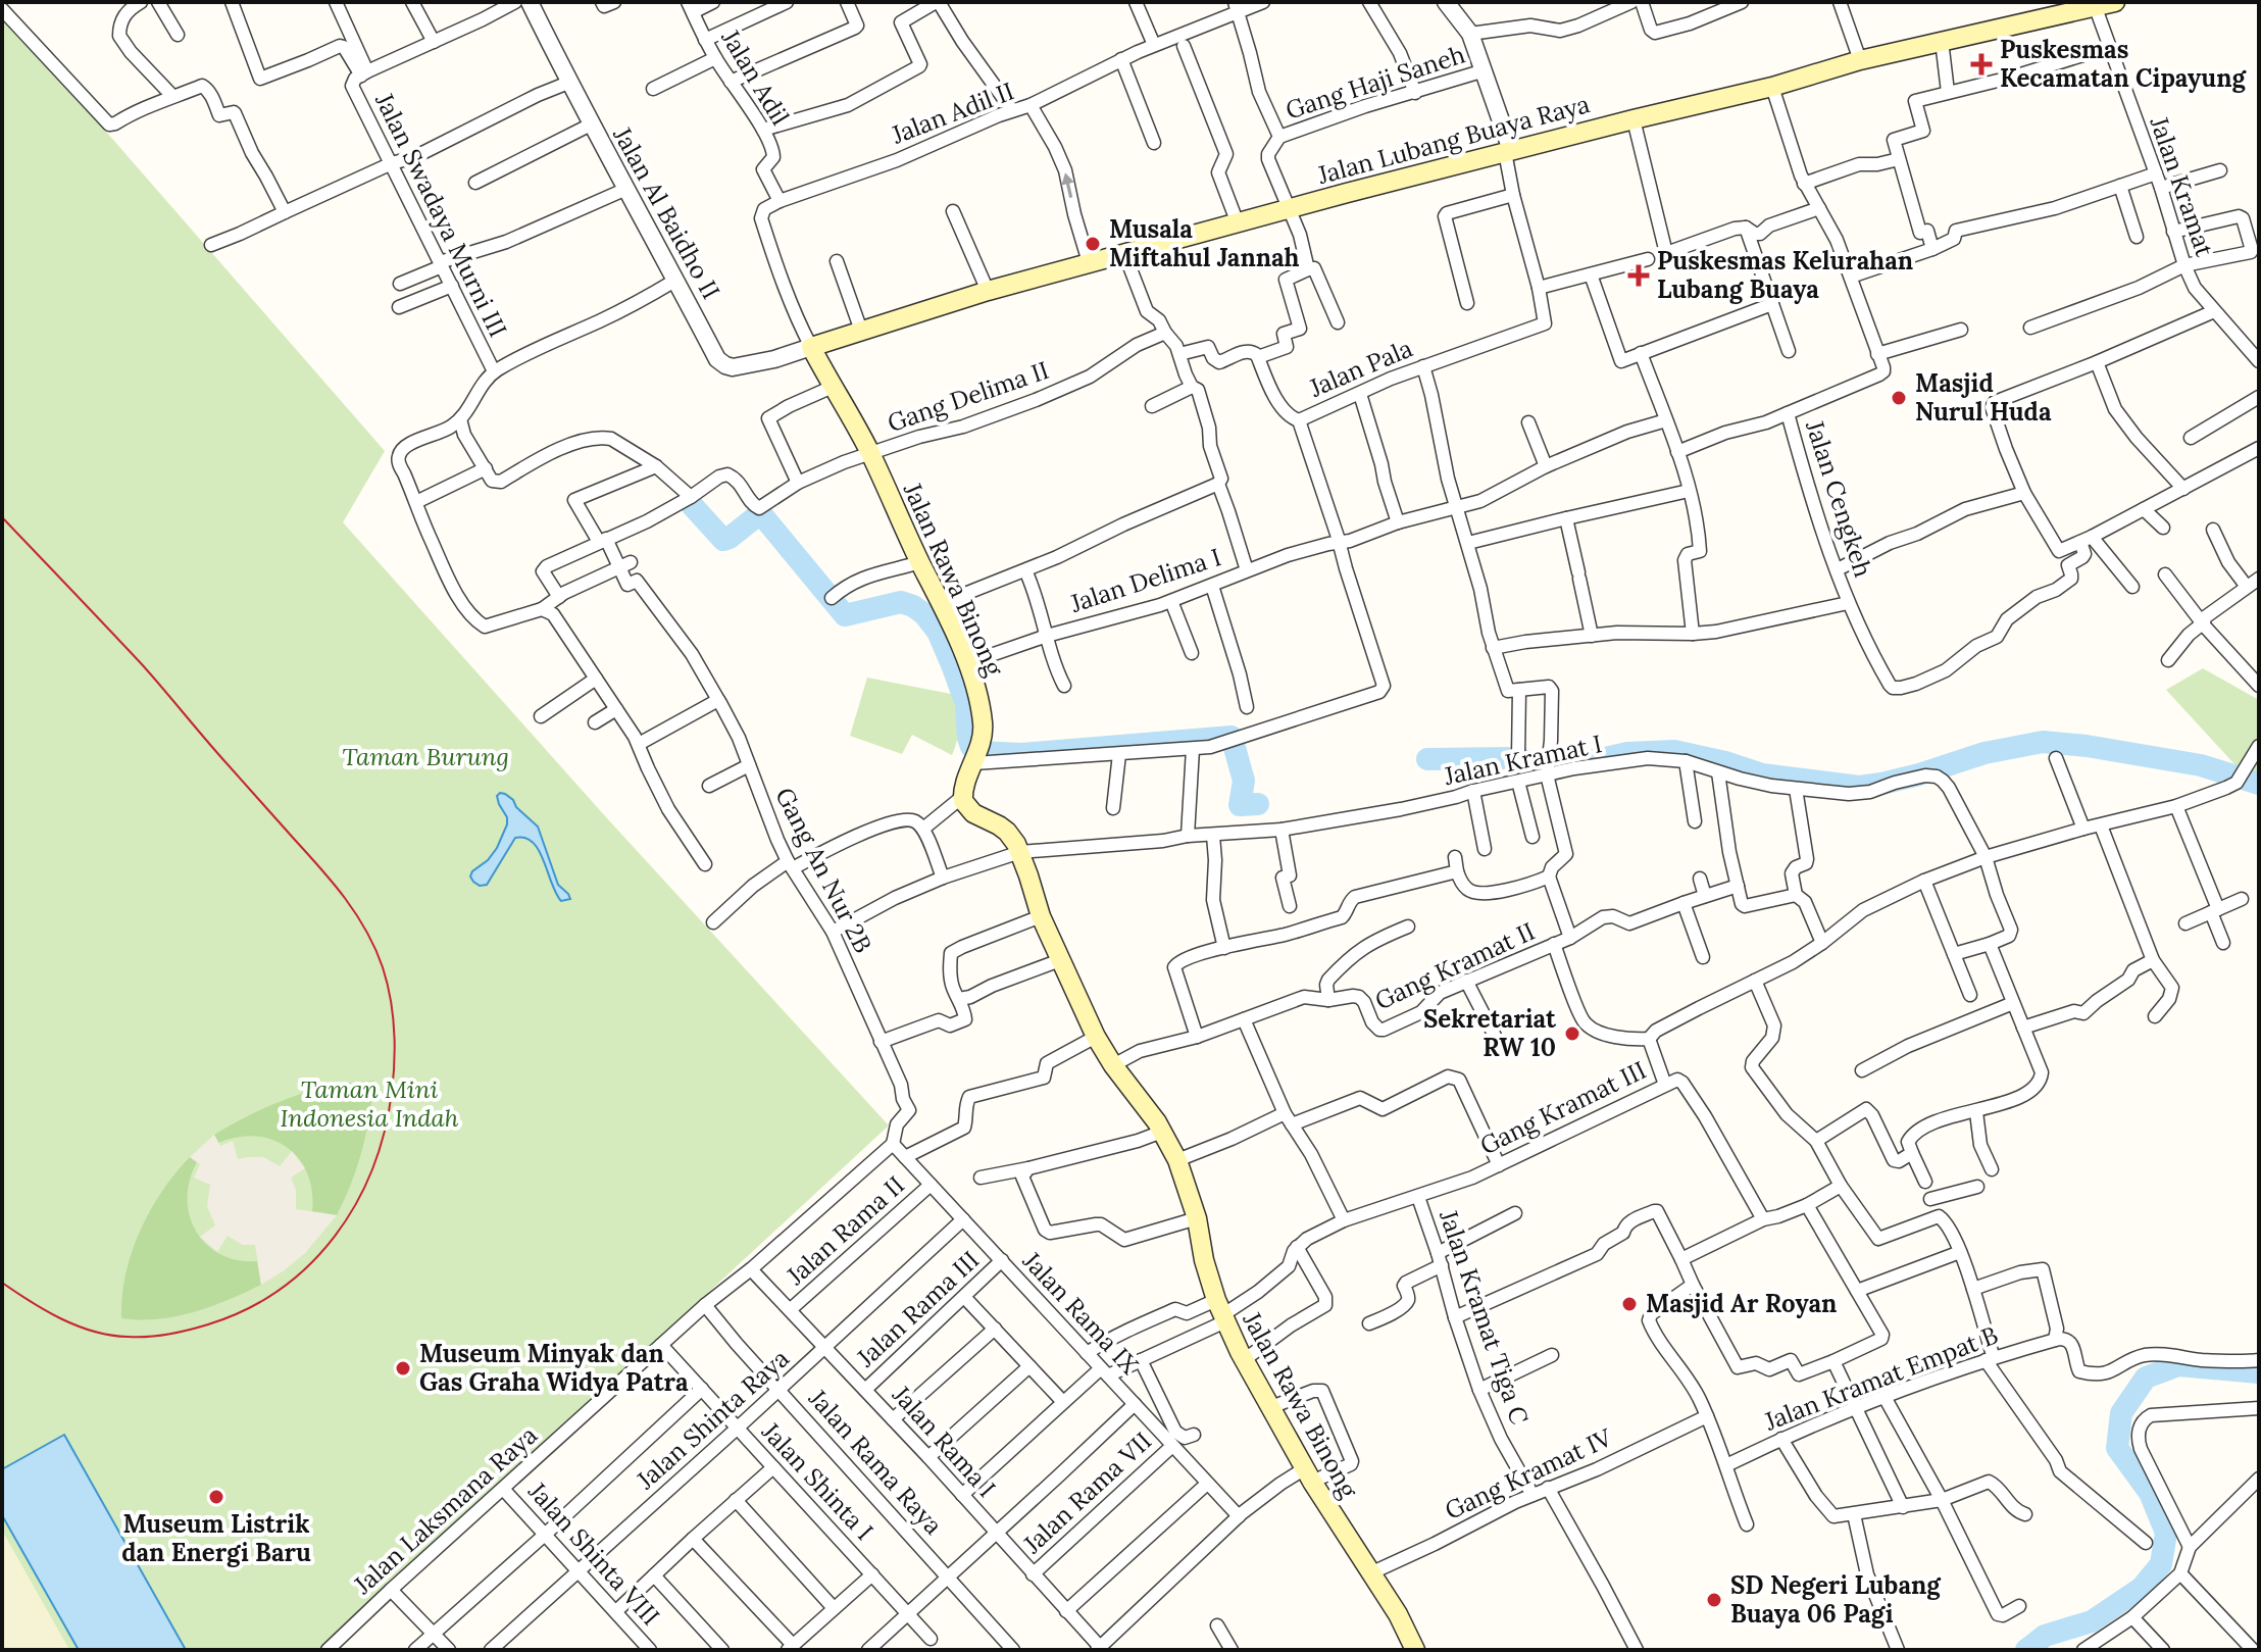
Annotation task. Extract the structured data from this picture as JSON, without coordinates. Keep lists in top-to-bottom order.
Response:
{
  "streets": {
    "main road": ["Jalan Lubang Buaya Raya", "Jalan Rawa Binong"],
    "street": [
      "Jalan Adil",
      "Gang Haji Saneh",
      "Jalan Adil II",
      "Jalan Kramat",
      "Jalan Al Baidho II",
      "Jalan Swadaya Murni III",
      "Jalan Pala",
      "Gang Delima II",
      "Jalan Cengkeh",
      "Jalan Delima I",
      "Jalan Kramat I",
      "Gang An Nur 2B",
      "Gang Kramat II",
      "Gang Kramat III",
      "Jalan Rama II",
      "Jalan Rama III",
      "Jalan Rama IX",
      "Jalan Kramat Tiga C",
      "Jalan Kramat Empat B",
      "Jalan Shinta Raya",
      "Jalan Rama I",
      "Jalan Rama Raya",
      "Gang Kramat IV",
      "Jalan Shinta I",
      "Jalan Rama VII",
      "Jalan Laksmana Raya",
      "Jalan Shinta VIII"
    ]
  },
  "crossings": [
    ["Jalan Adil", "Jalan Adil II"],
    ["Jalan Adil II", "Jalan Lubang Buaya Raya"],
    ["Jalan Lubang Buaya Raya", "Jalan Kramat"],
    ["Jalan Lubang Buaya Raya", "Jalan Al Baidho II"],
    ["Jalan Lubang Buaya Raya", "Jalan Pala"],
    ["Jalan Lubang Buaya Raya", "Jalan Rawa Binong"],
    ["Jalan Al Baidho II", "Jalan Rawa Binong"],
    ["Jalan Pala", "Jalan Delima I"],
    ["Gang Delima II", "Jalan Rawa Binong"],
    ["Jalan Rawa Binong", "Jalan Delima I"],
    ["Jalan Rawa Binong", "Jalan Kramat I"],
    ["Jalan Rawa Binong", "Gang Kramat II"],
    ["Jalan Rawa Binong", "Gang Kramat III"],
    ["Jalan Rawa Binong", "Gang Kramat IV"],
    ["Jalan Kramat I", "Gang An Nur 2B"],
    ["Jalan Kramat I", "Gang Kramat III"],
    ["Gang An Nur 2B", "Jalan Rama IX"],
    ["Gang An Nur 2B", "Jalan Laksmana Raya"],
    ["Gang Kramat III", "Jalan Kramat Tiga C"],
    ["Jalan Rama II", "Jalan Rama IX"],
    ["Jalan Rama II", "Jalan Rama I"],
    ["Jalan Rama III", "Jalan Rama IX"],
    ["Jalan Rama III", "Jalan Rama I"],
    ["Jalan Rama IX", "Jalan Shinta Raya"],
    ["Jalan Rama IX", "Jalan Rama VII"],
    ["Jalan Rama IX", "Jalan Laksmana Raya"],
    ["Jalan Kramat Tiga C", "Gang Kramat IV"],
    ["Jalan Shinta Raya", "Jalan Rama I"],
    ["Jalan Shinta Raya", "Jalan Rama Raya"],
    ["Jalan Shinta Raya", "Jalan Shinta I"],
    ["Jalan Shinta Raya", "Jalan Shinta VIII"],
    ["Jalan Rama I", "Jalan Rama VII"],
    ["Jalan Rama I", "Jalan Laksmana Raya"],
    ["Jalan Rama Raya", "Jalan Laksmana Raya"],
    ["Jalan Shinta I", "Jalan Laksmana Raya"],
    ["Jalan Laksmana Raya", "Jalan Shinta VIII"]
  ],
  "parks": ["Taman Burung", "Taman Mini Indonesia Indah"],
  "places": {
    "health": ["Puskesmas Kecamatan Cipayung", "Puskesmas Kelurahan Lubang Buaya"],
    "other": [
      "Musala Miftahul Jannah",
      "Masjid Nurul Huda",
      "Sekretariat RW 10",
      "Masjid Ar Royan",
      "Museum Minyak dan Gas Graha Widya Patra",
      "Museum Listrik dan Energi Baru",
      "SD Negeri Lubang Buaya 06 Pagi"
    ]
  }
}
